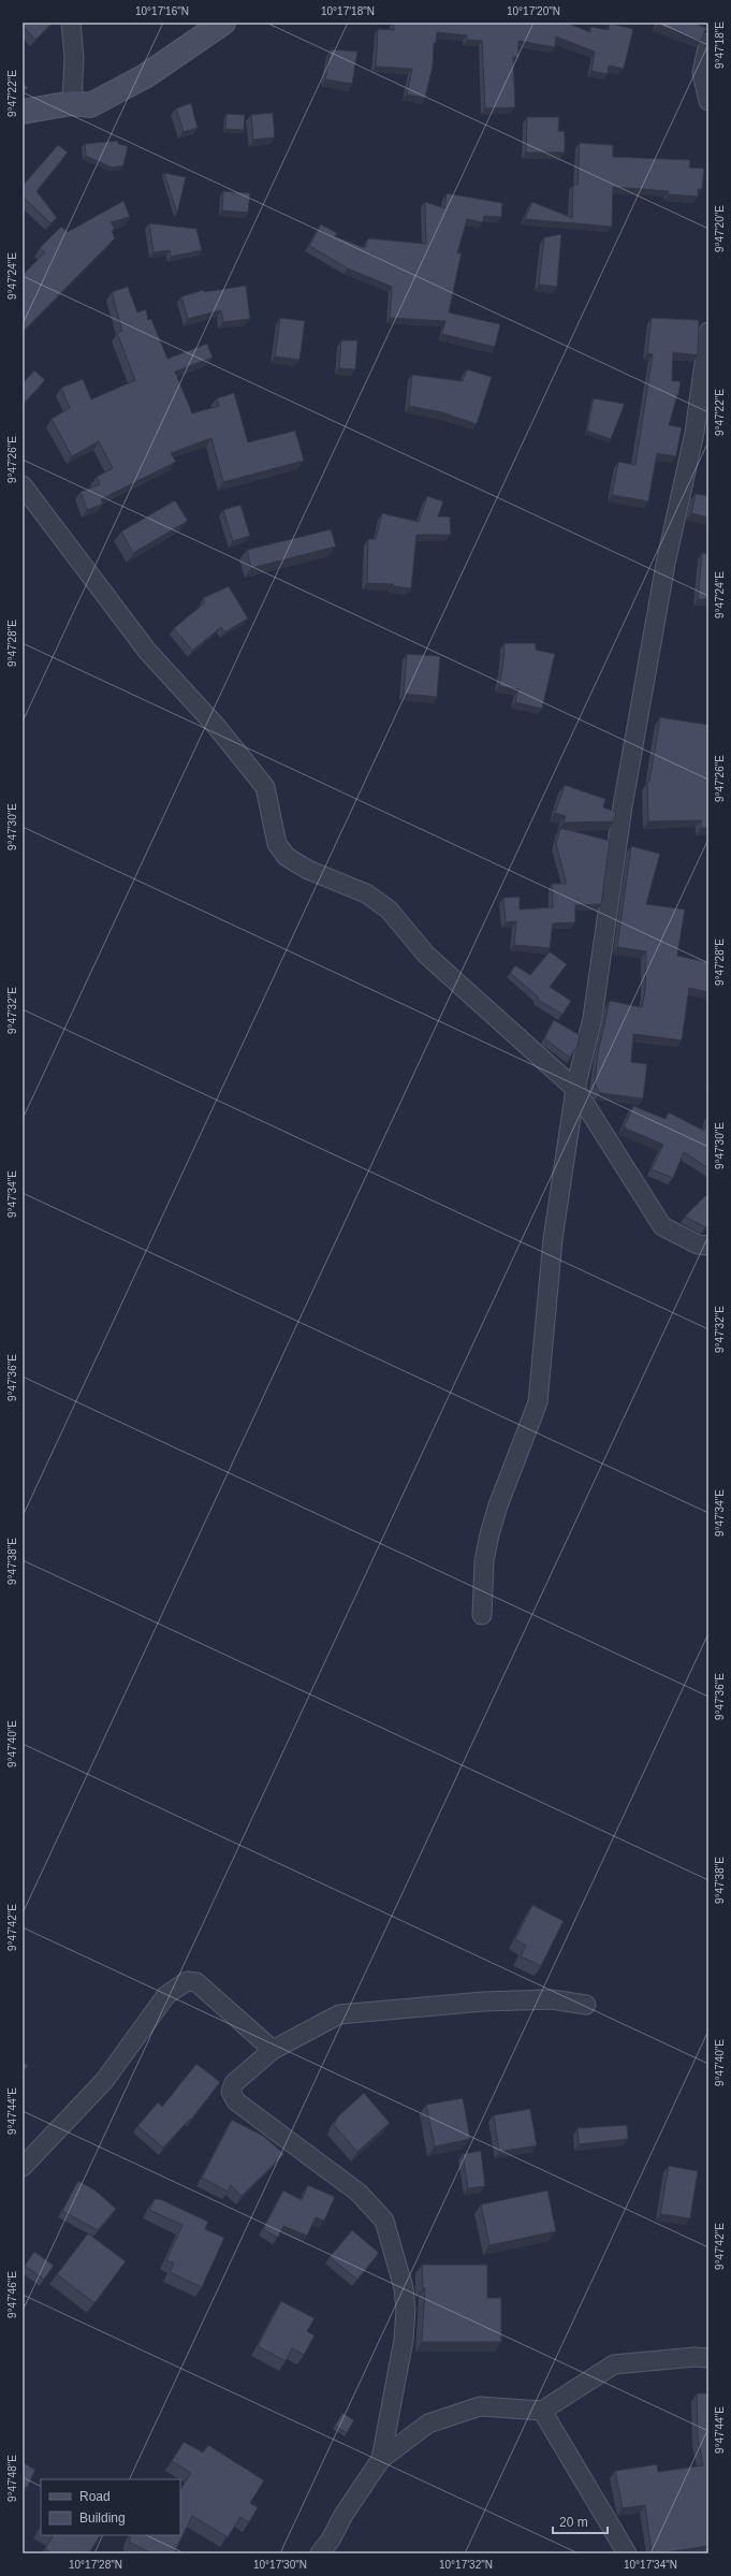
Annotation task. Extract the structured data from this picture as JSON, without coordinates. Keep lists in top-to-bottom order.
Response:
{
  "legend": ["Road", "Building"],
  "scale_bar": "20 m",
  "coordinates": [
    "10°17'16\"N",
    "10°17'18\"N",
    "10°17'20\"N",
    "9°47'18\"E",
    "9°47'22\"E",
    "9°47'20\"E",
    "9°47'24\"E",
    "9°47'26\"E",
    "9°47'28\"E",
    "9°47'30\"E",
    "9°47'32\"E",
    "9°47'34\"E",
    "9°47'36\"E",
    "9°47'38\"E",
    "9°47'40\"E",
    "9°47'42\"E",
    "9°47'44\"E",
    "9°47'46\"E",
    "9°47'48\"E",
    "10°17'28\"N",
    "10°17'30\"N",
    "10°17'32\"N",
    "10°17'34\"N"
  ]
}
